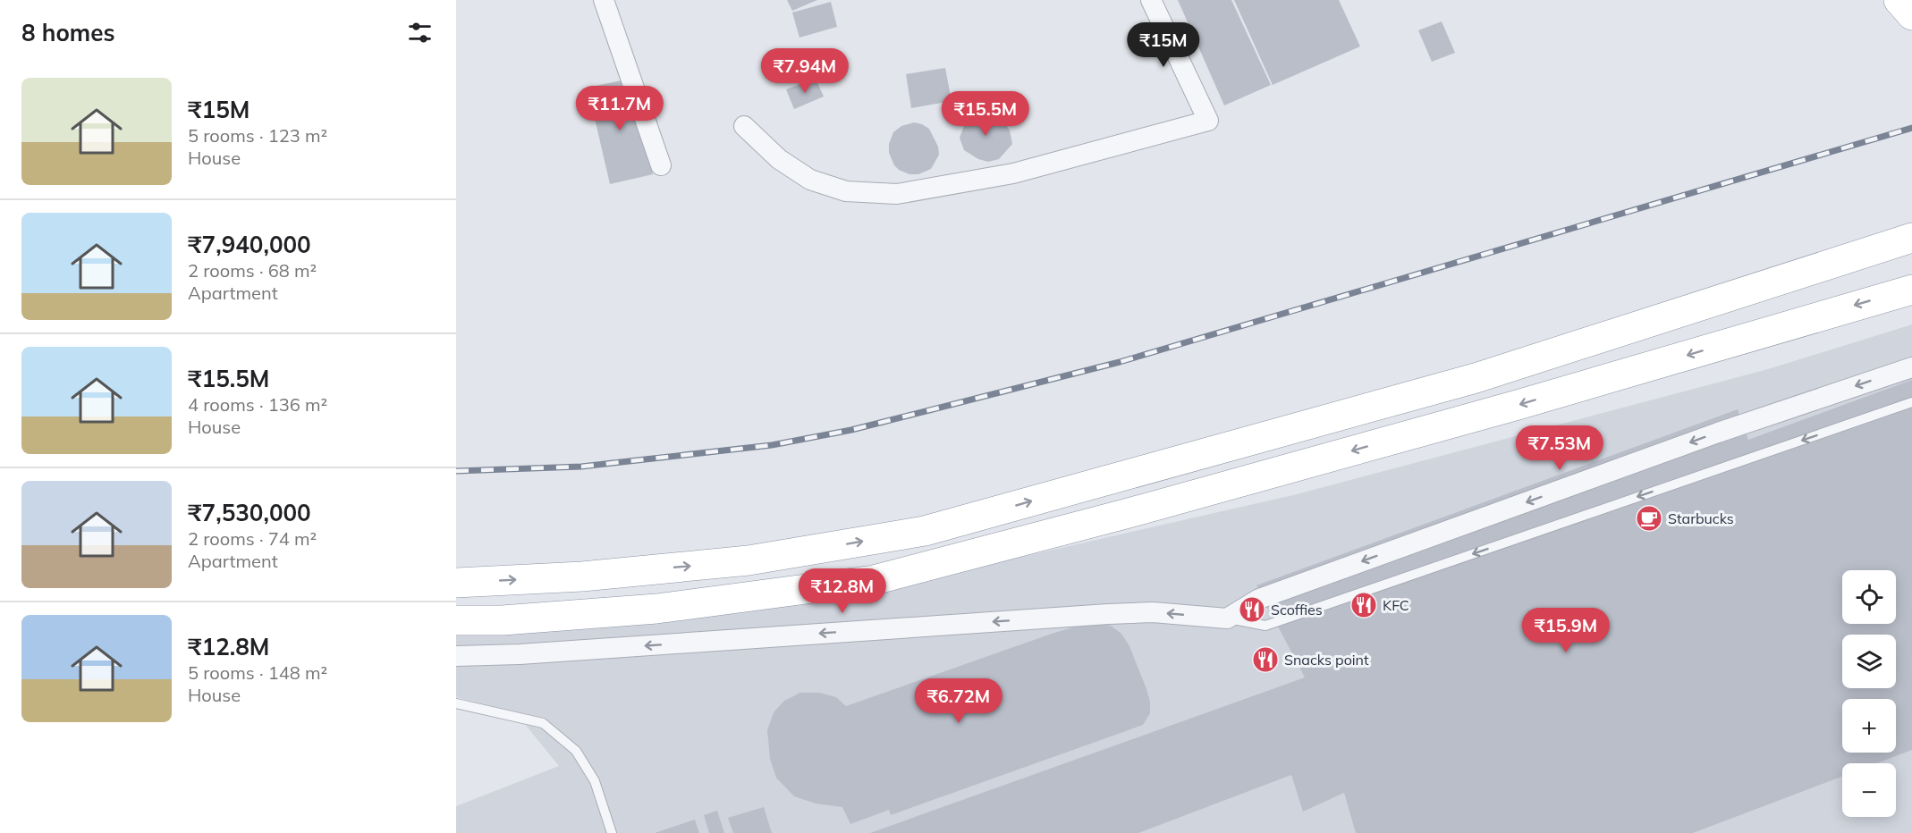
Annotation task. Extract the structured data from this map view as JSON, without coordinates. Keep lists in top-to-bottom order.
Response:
{
  "places": {
    "cafe": ["Starbucks"],
    "restaurant": ["KFC", "Scoffies", "Snacks point"]
  },
  "page": {
    "heading": "8 homes",
    "price": [
      "₹15M",
      "₹7.94M",
      "₹11.7M",
      "₹15.5M",
      "₹7.53M",
      "₹12.8M",
      "₹15.9M",
      "₹6.72M"
    ],
    "list": [
      {
        "name": "₹15M",
        "note": "5 rooms · 123 m² · House"
      },
      {
        "name": "₹7,940,000",
        "note": "2 rooms · 68 m² · Apartment"
      },
      {
        "name": "₹15.5M",
        "note": "4 rooms · 136 m² · House"
      },
      {
        "name": "₹7,530,000",
        "note": "2 rooms · 74 m² · Apartment"
      },
      {
        "name": "₹12.8M",
        "note": "5 rooms · 148 m² · House"
      }
    ],
    "map_buttons": ["+", "−"]
  }
}
